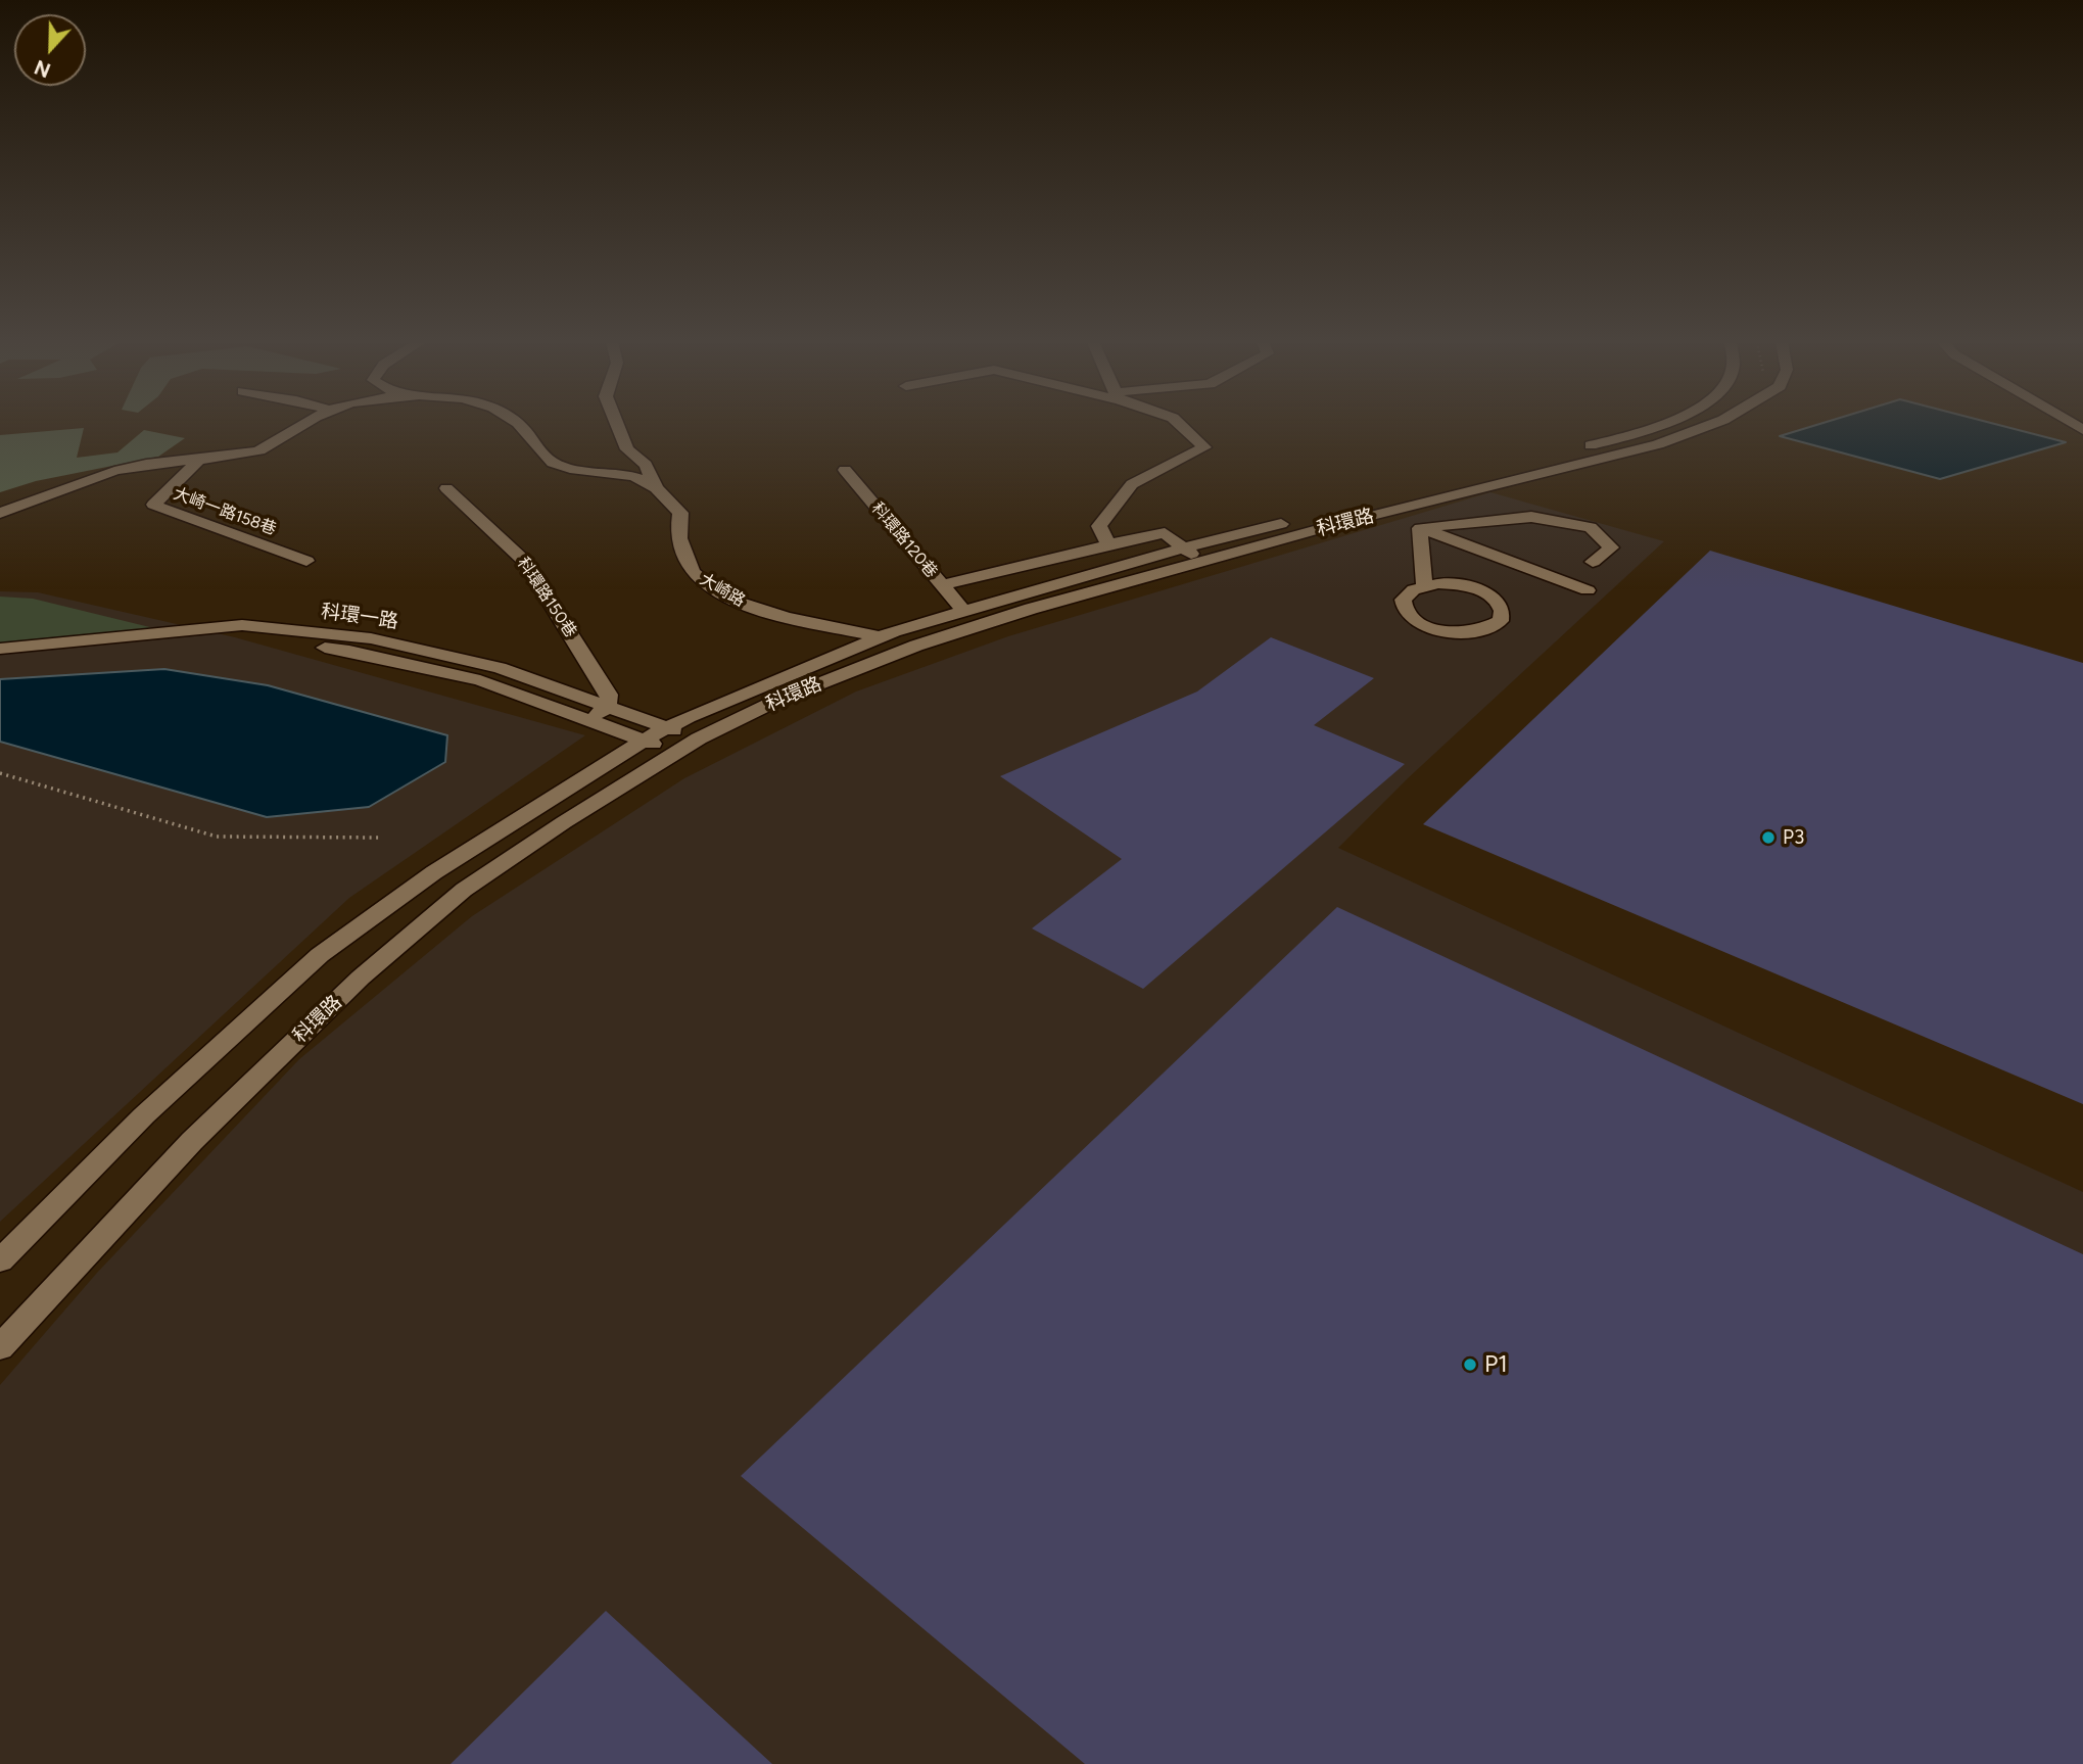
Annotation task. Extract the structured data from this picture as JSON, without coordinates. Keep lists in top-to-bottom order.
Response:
{
  "streets": {
    "street": [
      "大崎一路158巷",
      "科環路",
      "科環路120巷",
      "大崎路",
      "科環路150巷",
      "科環一路"
    ]
  },
  "crossings": [
    ["科環路", "科環路120巷"],
    ["科環路", "大崎路"],
    ["科環路", "科環一路"],
    ["科環路150巷", "科環一路"]
  ],
  "places": ["P3", "P1"],
  "north": "bottom"
}
